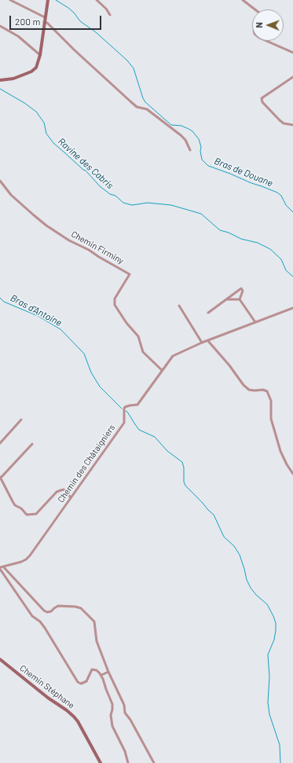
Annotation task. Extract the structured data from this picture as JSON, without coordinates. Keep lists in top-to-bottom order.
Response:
{
  "streets": {
    "main road": ["Chemin Stéphane"],
    "street": ["Chemin Firminy", "Chemin des Châtaigniers"]
  },
  "crossings": [
    ["Chemin Firminy", "Chemin des Châtaigniers"]
  ],
  "water": ["Ravine des Cabris", "Bras de Douane", "Bras d'Antoine"],
  "scale_bar": "200 m",
  "north": "left"
}
